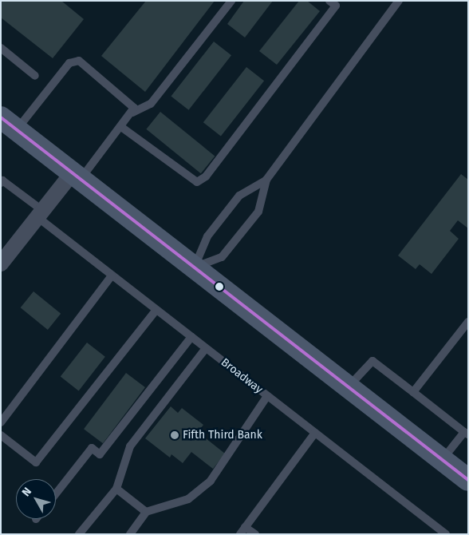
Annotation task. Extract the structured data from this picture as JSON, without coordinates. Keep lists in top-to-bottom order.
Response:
{
  "streets": {
    "lane": ["Broadway"]
  },
  "places": ["Fifth Third Bank"],
  "north": "top left"
}
